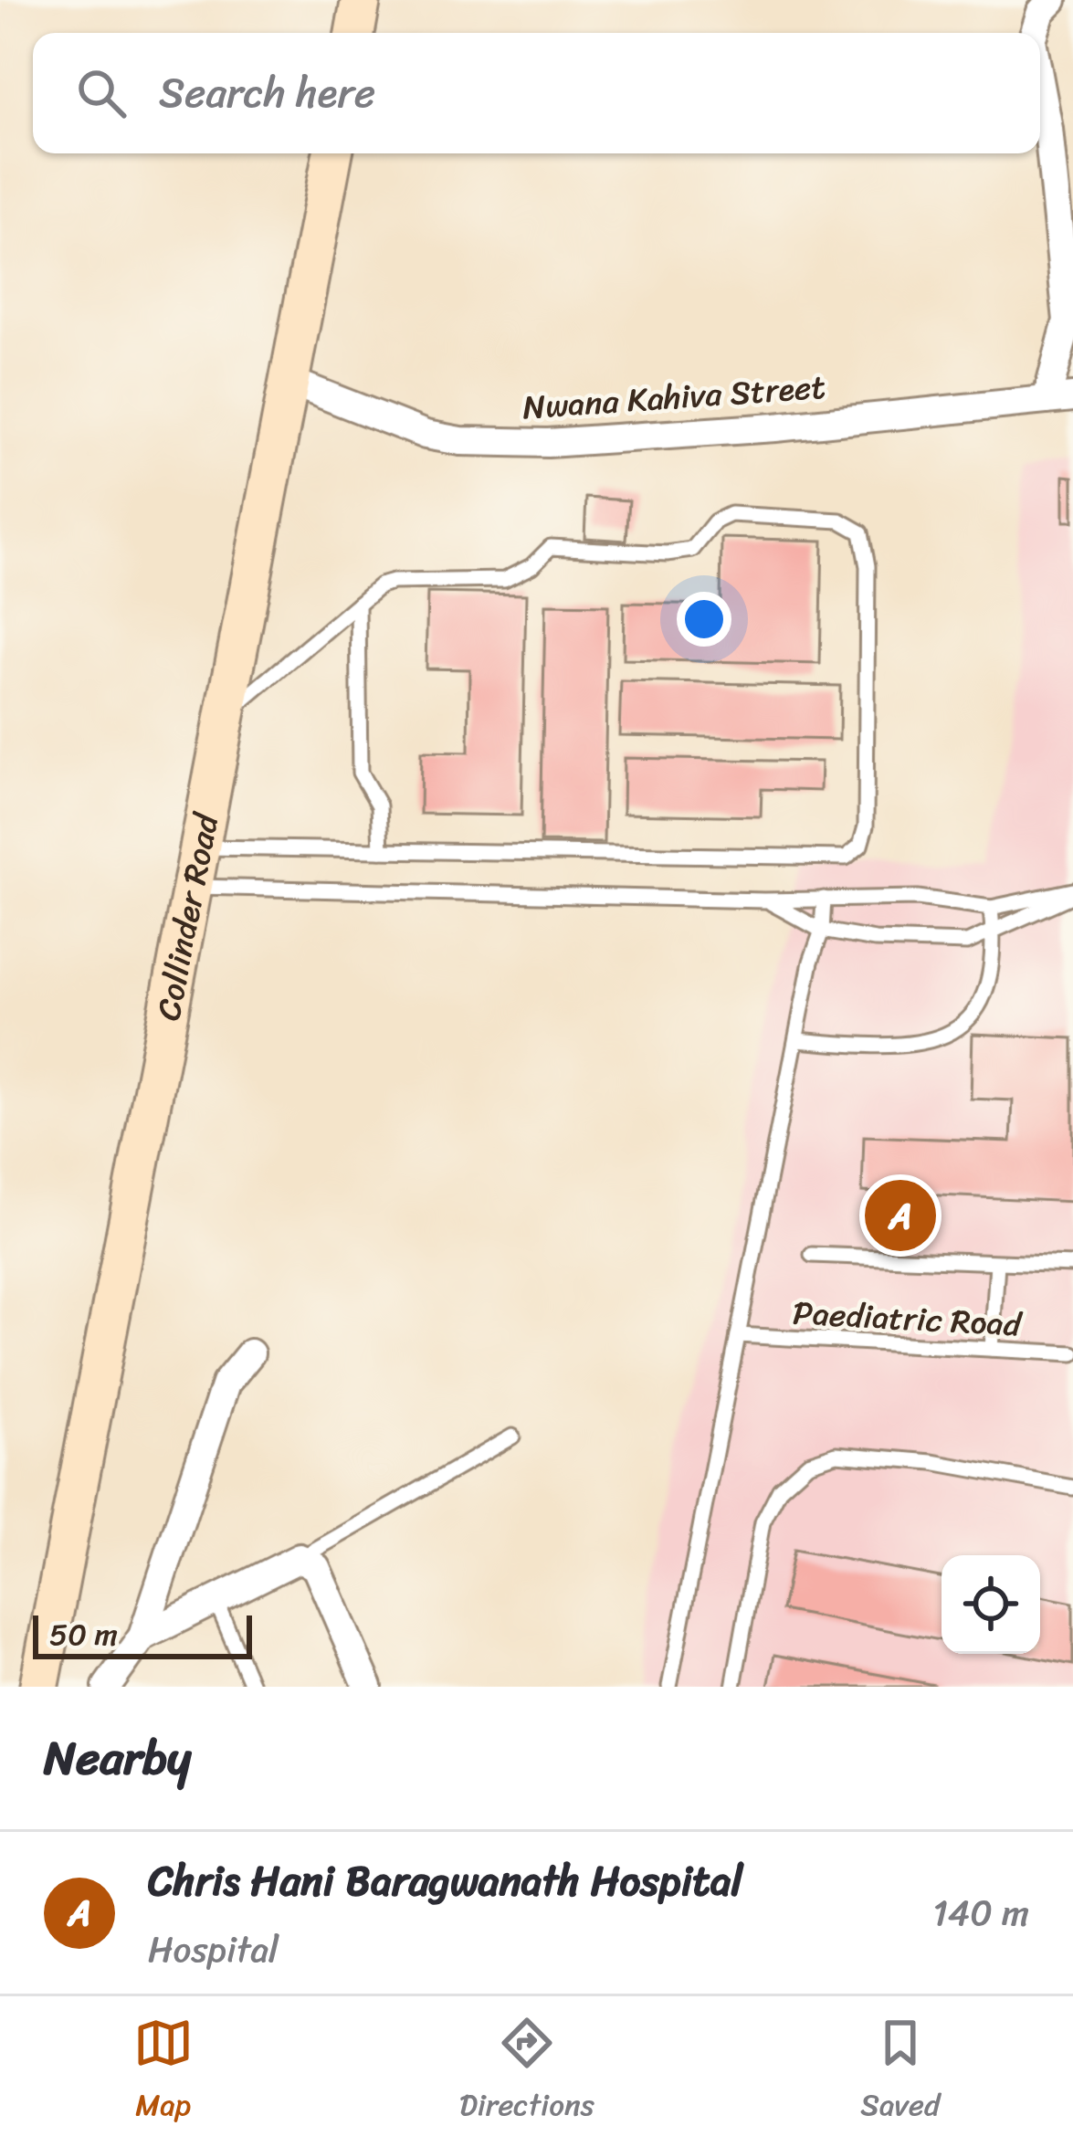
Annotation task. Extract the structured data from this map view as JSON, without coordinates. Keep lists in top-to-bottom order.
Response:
{
  "streets": {
    "street": ["Nwana Kahiva Street", "Collinder Road"],
    "lane": ["Paediatric Road"]
  },
  "crossings": [
    ["Nwana Kahiva Street", "Collinder Road"]
  ],
  "scale_bar": "50 m",
  "page": {
    "search": "Search here",
    "pins": "A",
    "scale": "50 m",
    "heading": "Nearby",
    "list": [
      {
        "mark": "A",
        "name": "Chris Hani Baragwanath Hospital",
        "note": "Hospital",
        "value": "140 m"
      }
    ],
    "nav": ["Map", "Directions", "Saved"]
  }
}
